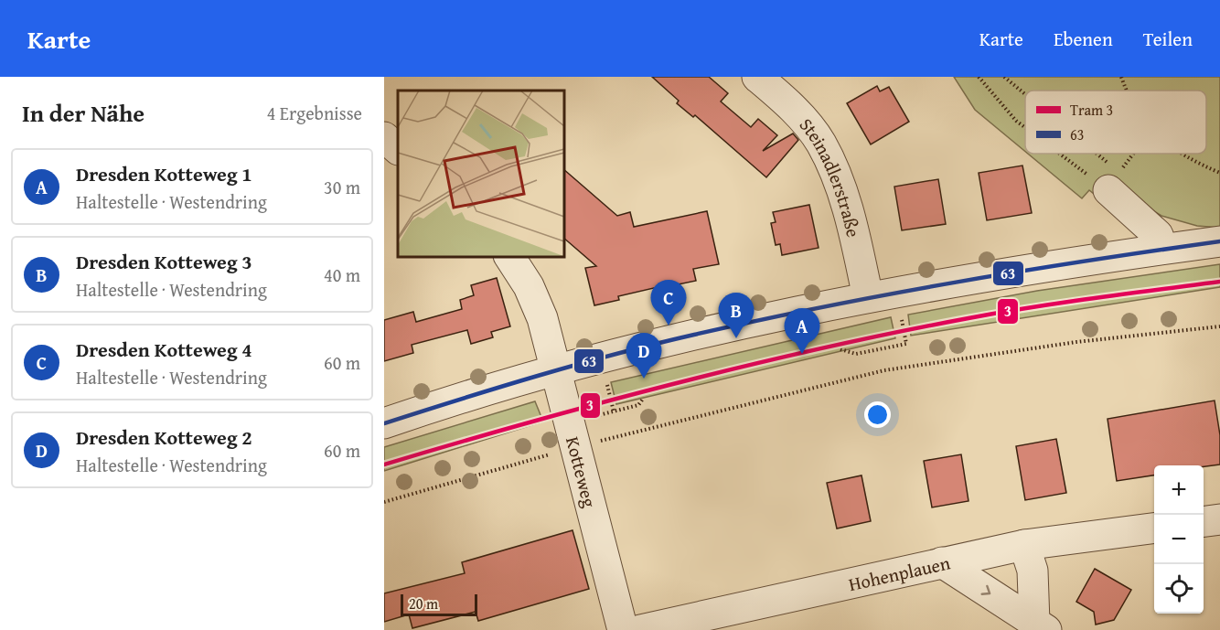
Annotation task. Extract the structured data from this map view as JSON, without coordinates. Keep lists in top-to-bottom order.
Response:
{
  "streets": {
    "street": ["Steinadlerstraße", "Kotteweg", "Hohenplauen"]
  },
  "lines": ["transit line 63", "tram line 3"],
  "legend": ["Tram 3", "63"],
  "scale_bar": "20 m",
  "page": {
    "header": "Karte",
    "nav": ["Karte", "Ebenen", "Teilen"],
    "heading": ["In der Nähe", "4 Ergebnisse"],
    "list": [
      {
        "mark": "A",
        "name": "Dresden Kotteweg 1",
        "note": "Haltestelle · Westendring",
        "value": "30 m"
      },
      {
        "mark": "B",
        "name": "Dresden Kotteweg 3",
        "note": "Haltestelle · Westendring",
        "value": "40 m"
      },
      {
        "mark": "C",
        "name": "Dresden Kotteweg 4",
        "note": "Haltestelle · Westendring",
        "value": "60 m"
      },
      {
        "mark": "D",
        "name": "Dresden Kotteweg 2",
        "note": "Haltestelle · Westendring",
        "value": "60 m"
      }
    ],
    "pins": [
      "C",
      "B",
      "A",
      "D"
    ],
    "map_buttons": ["+", "−"],
    "scale": "20 m"
  }
}
